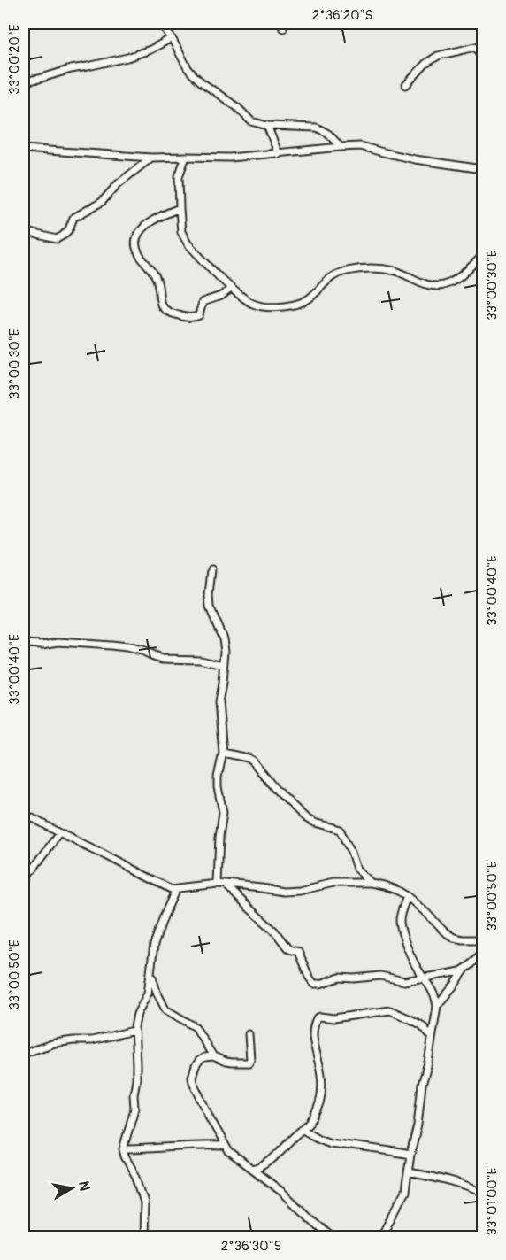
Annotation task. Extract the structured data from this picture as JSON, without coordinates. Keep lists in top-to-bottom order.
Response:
{
  "north": "right",
  "coordinates": [
    "2°36'20\"S",
    "33°00'20\"E",
    "33°00'30\"E",
    "33°00'40\"E",
    "33°00'50\"E",
    "33°01'00\"E",
    "2°36'30\"S"
  ]
}
